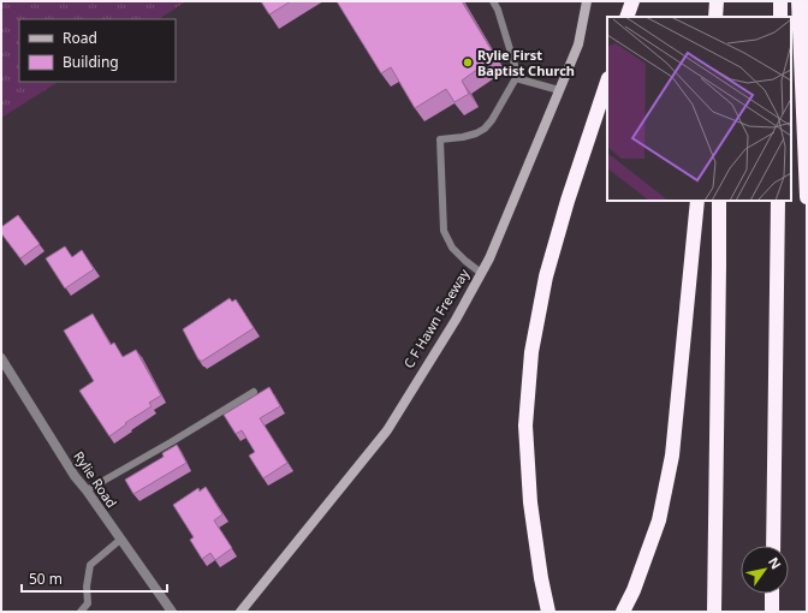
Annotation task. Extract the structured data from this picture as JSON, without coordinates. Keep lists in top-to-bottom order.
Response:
{
  "streets": {
    "main road": ["C F Hawn Freeway"],
    "street": ["Rylie Road"]
  },
  "places": ["Rylie First Baptist Church"],
  "legend": ["Road", "Building"],
  "scale_bar": "50 m",
  "north": "top right"
}
